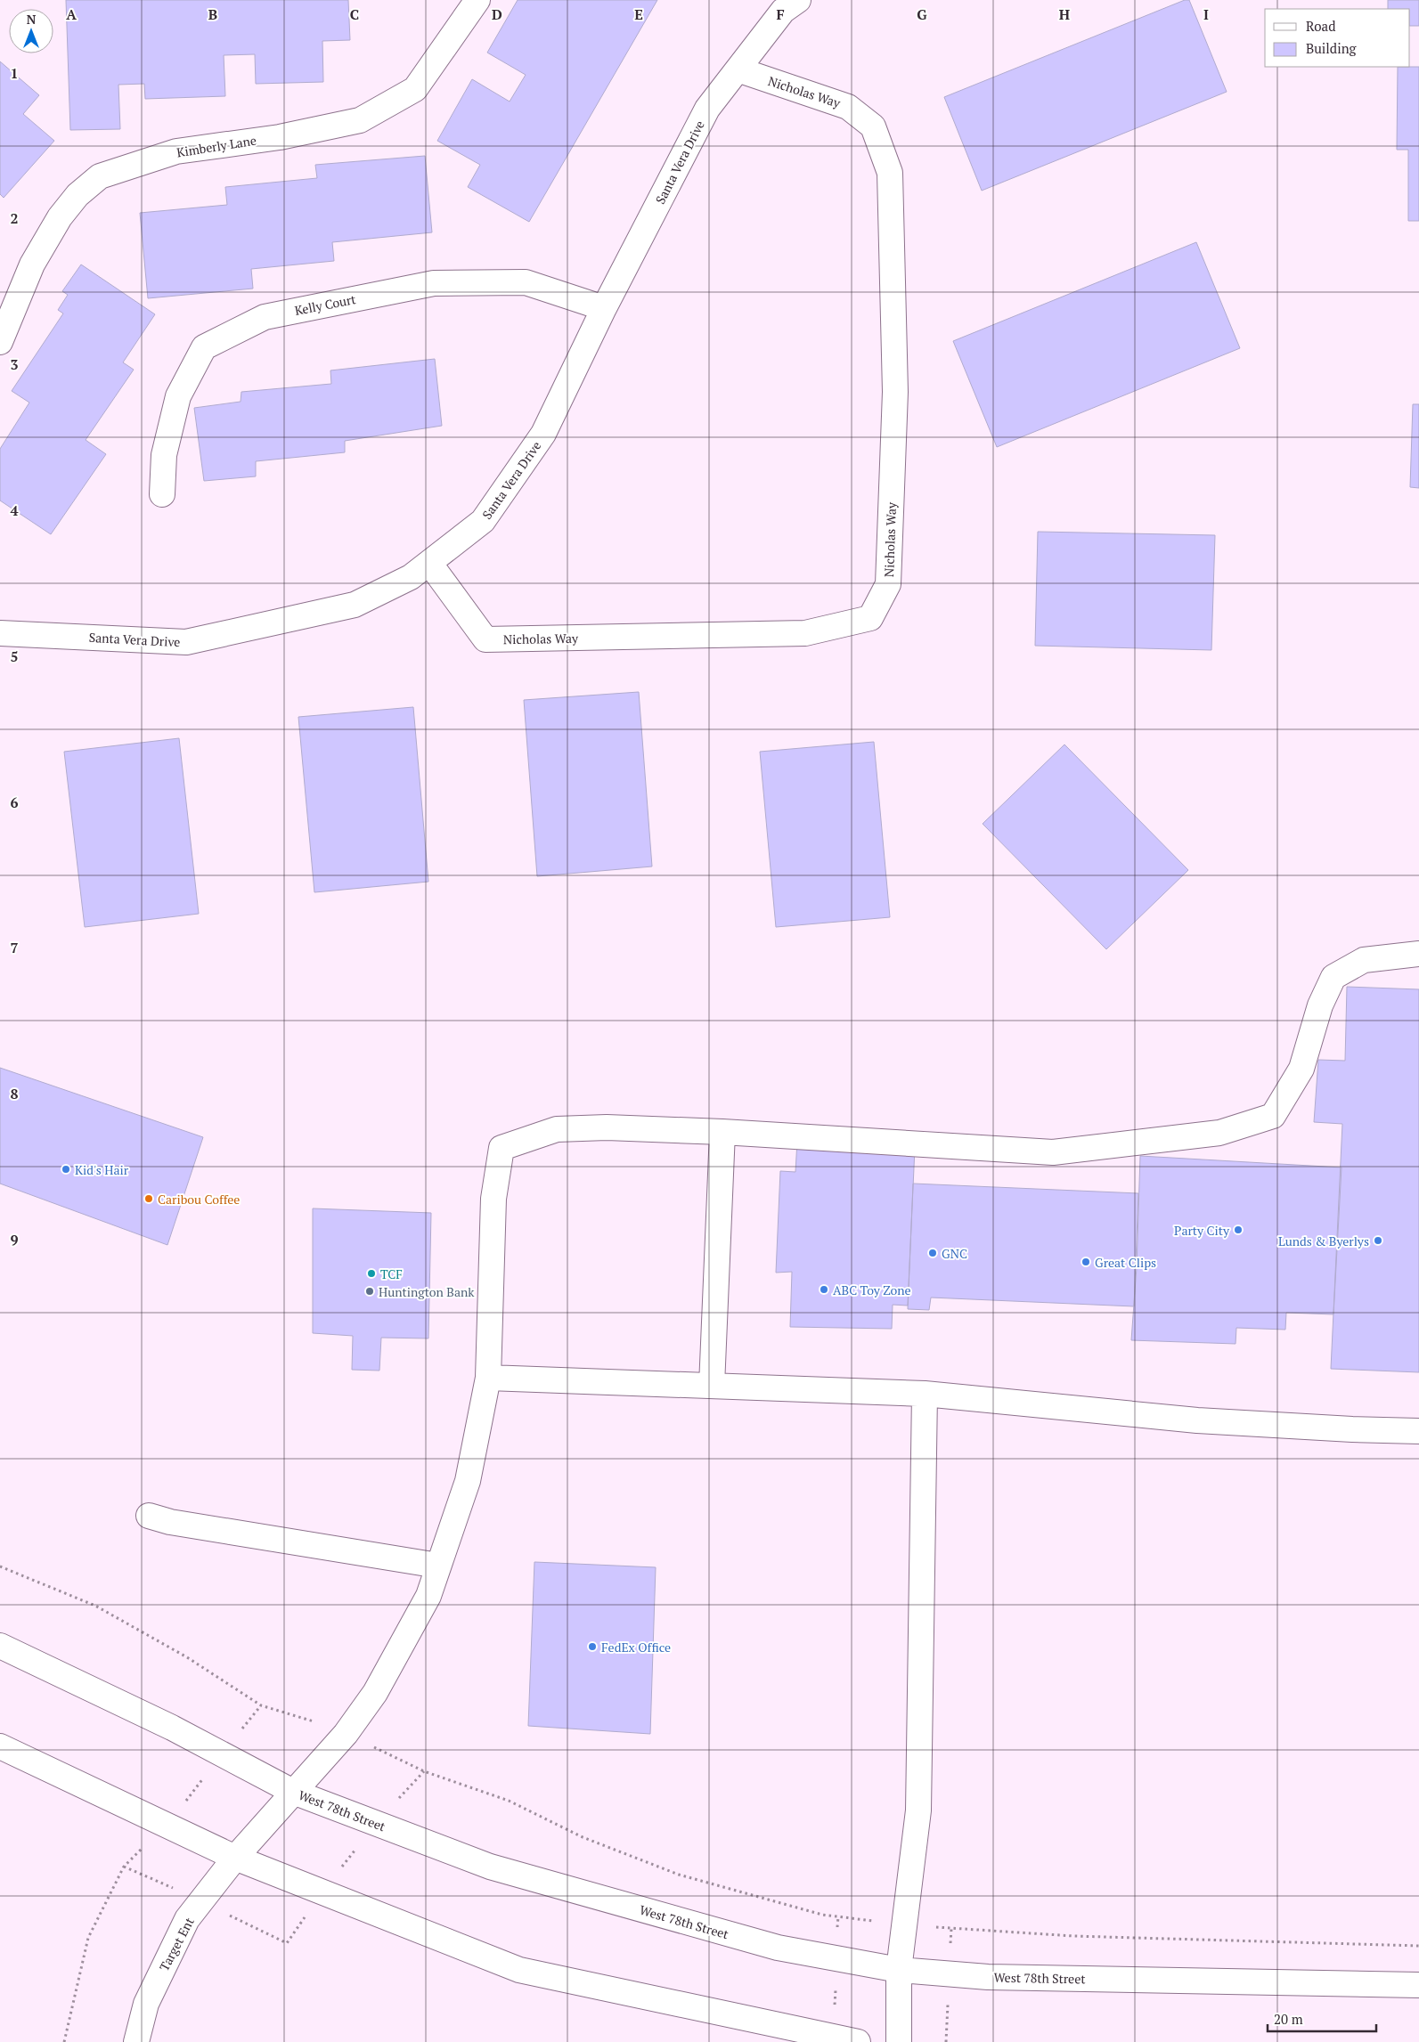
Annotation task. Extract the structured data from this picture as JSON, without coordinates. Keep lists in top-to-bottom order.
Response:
{
  "streets": {
    "street": [
      "Nicholas Way",
      "Kimberly Lane",
      "Santa Vera Drive",
      "Kelly Court",
      "West 78th Street",
      "Target Ent"
    ]
  },
  "crossings": [
    ["Nicholas Way", "Santa Vera Drive"],
    ["Santa Vera Drive", "Kelly Court"],
    ["West 78th Street", "Target Ent"]
  ],
  "places": [
    "Kid's Hair",
    "Caribou Coffee",
    "Party City",
    "Lunds & Byerlys",
    "GNC",
    "Great Clips",
    "TCF",
    "ABC Toy Zone",
    "Huntington Bank",
    "FedEx Office"
  ],
  "legend": ["Road", "Building"],
  "scale_bar": "20 m",
  "north": "top",
  "grid": {
    "columns": [
      "A",
      "B",
      "C",
      "D",
      "E",
      "F",
      "G",
      "H",
      "I"
    ],
    "rows": [
      "1",
      "2",
      "3",
      "4",
      "5",
      "6",
      "7",
      "8",
      "9"
    ]
  }
}
